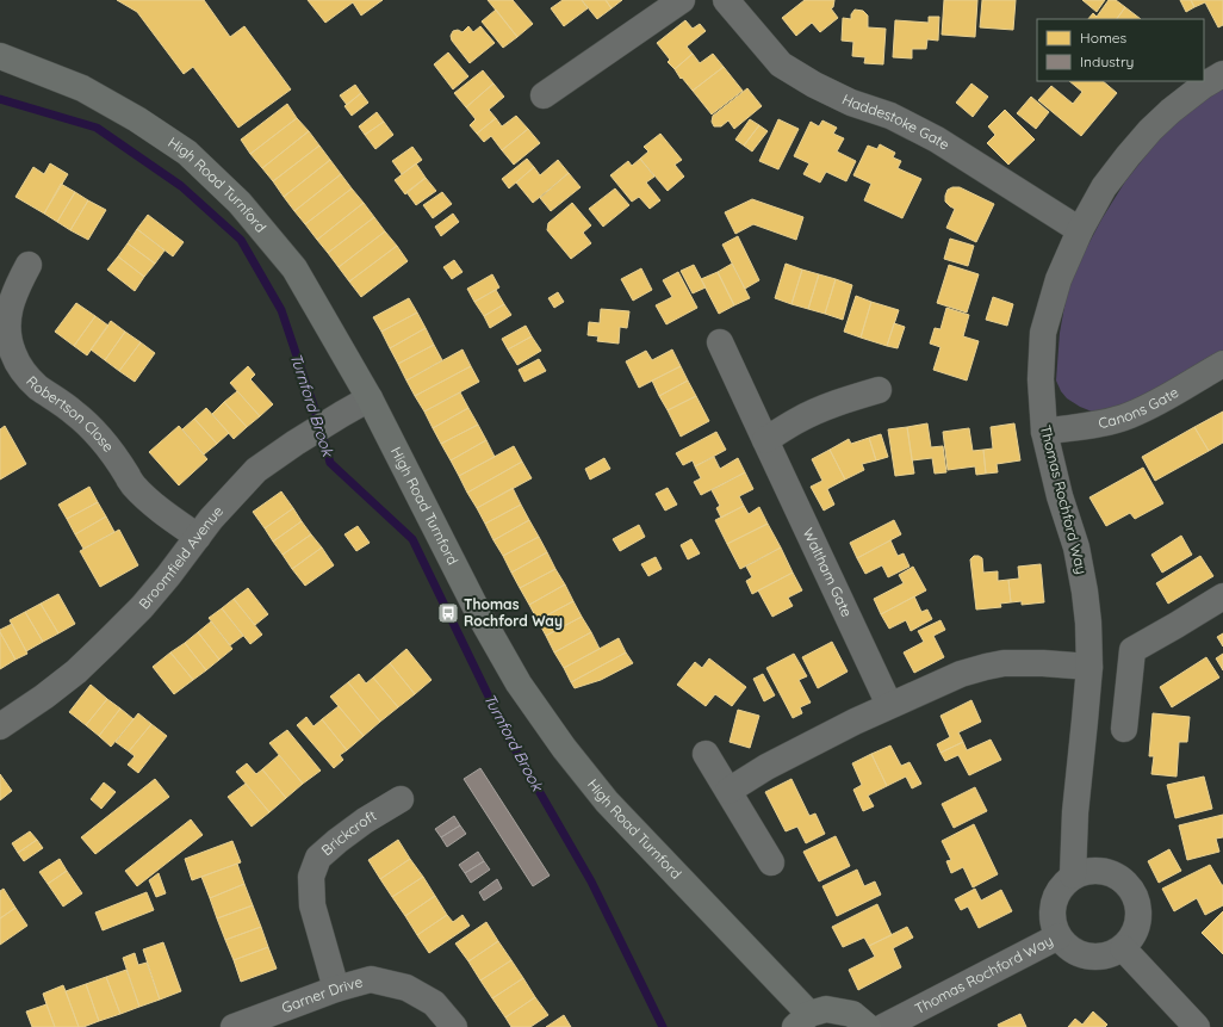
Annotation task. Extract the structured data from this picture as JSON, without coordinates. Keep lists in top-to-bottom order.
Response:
{
  "streets": {
    "main road": ["High Road Turnford"],
    "street": [
      "Haddestoke Gate",
      "Canons Gate",
      "Robertson Close",
      "Thomas Rochford Way",
      "Broomfield Avenue",
      "Waltham Gate",
      "Brickcroft",
      "Garner Drive"
    ]
  },
  "crossings": [
    ["Haddestoke Gate", "Thomas Rochford Way"],
    ["High Road Turnford", "Broomfield Avenue"],
    ["Canons Gate", "Thomas Rochford Way"],
    ["Robertson Close", "Broomfield Avenue"],
    ["Brickcroft", "Garner Drive"]
  ],
  "water": ["Turnford Brook"],
  "places": {
    "bus stop": ["Thomas Rochford Way"]
  },
  "legend": ["Homes", "Industry"]
}
